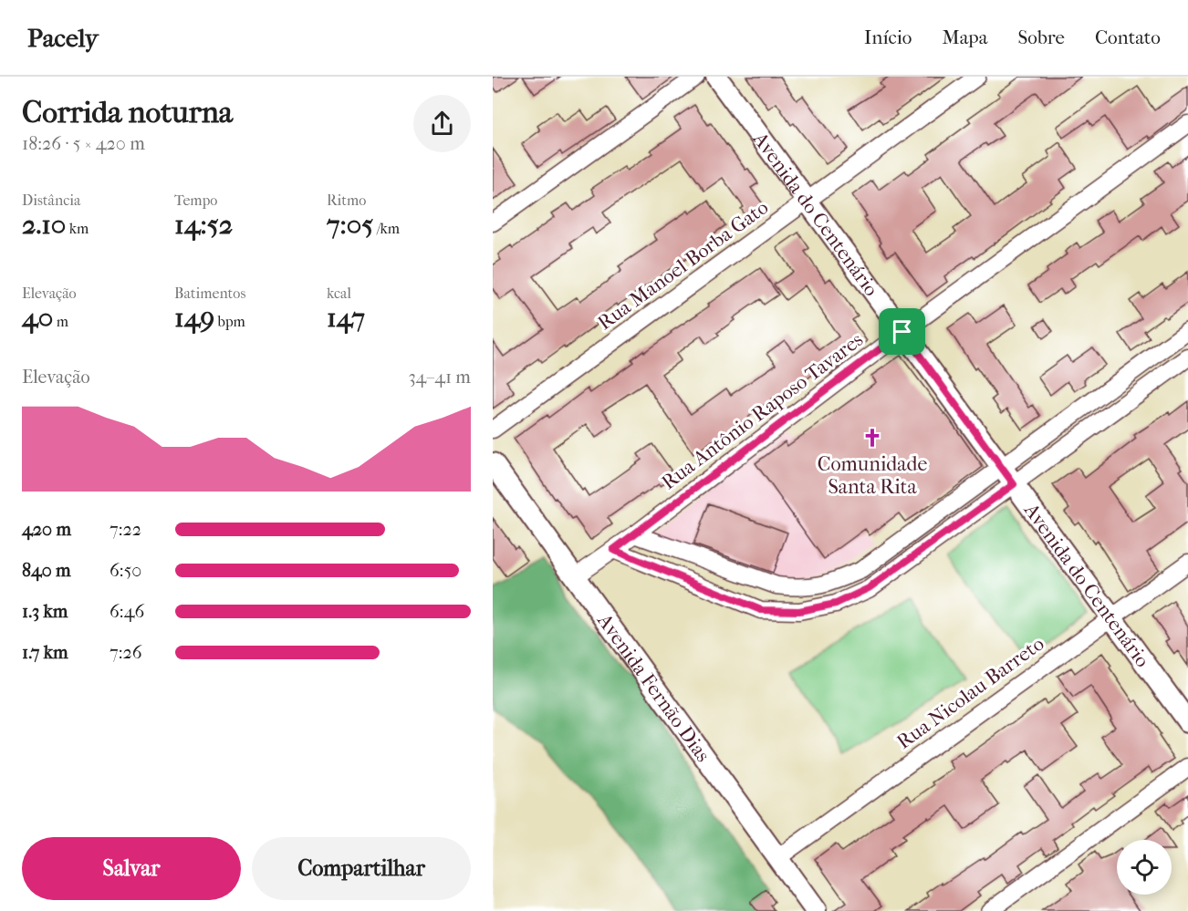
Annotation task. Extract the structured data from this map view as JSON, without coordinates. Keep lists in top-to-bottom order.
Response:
{
  "streets": {
    "street": [
      "Avenida do Centenário",
      "Rua Manoel Borba Gato",
      "Rua Antônio Raposo Tavares",
      "Avenida Fernão Dias",
      "Rua Nicolau Barreto"
    ]
  },
  "crossings": [
    ["Avenida do Centenário", "Rua Manoel Borba Gato"],
    ["Avenida do Centenário", "Rua Antônio Raposo Tavares"],
    ["Avenida do Centenário", "Rua Nicolau Barreto"],
    ["Rua Antônio Raposo Tavares", "Avenida Fernão Dias"],
    ["Avenida Fernão Dias", "Rua Nicolau Barreto"]
  ],
  "places": {
    "church": ["Comunidade Santa Rita"]
  },
  "page": {
    "header": "Pacely",
    "nav": [
      "Início",
      "Mapa",
      "Sobre",
      "Contato"
    ],
    "heading": ["Corrida noturna", "18:26 · 5 × 420 m"],
    "stats": [
      ["Distância", "2.10 km"],
      ["Tempo", "14:52"],
      ["Ritmo", "7:05 /km"],
      ["Elevação", "40 m"],
      ["Batimentos", "149 bpm"],
      ["kcal", "147"]
    ],
    "chart": ["Elevação", "34–41 m"],
    "list": [
      {
        "name": "420 m",
        "note": "7:22"
      },
      {
        "name": "840 m",
        "note": "6:50"
      },
      {
        "name": "1.3 km",
        "note": "6:46"
      },
      {
        "name": "1.7 km",
        "note": "7:26"
      }
    ],
    "buttons": ["Salvar", "Compartilhar"]
  }
}
